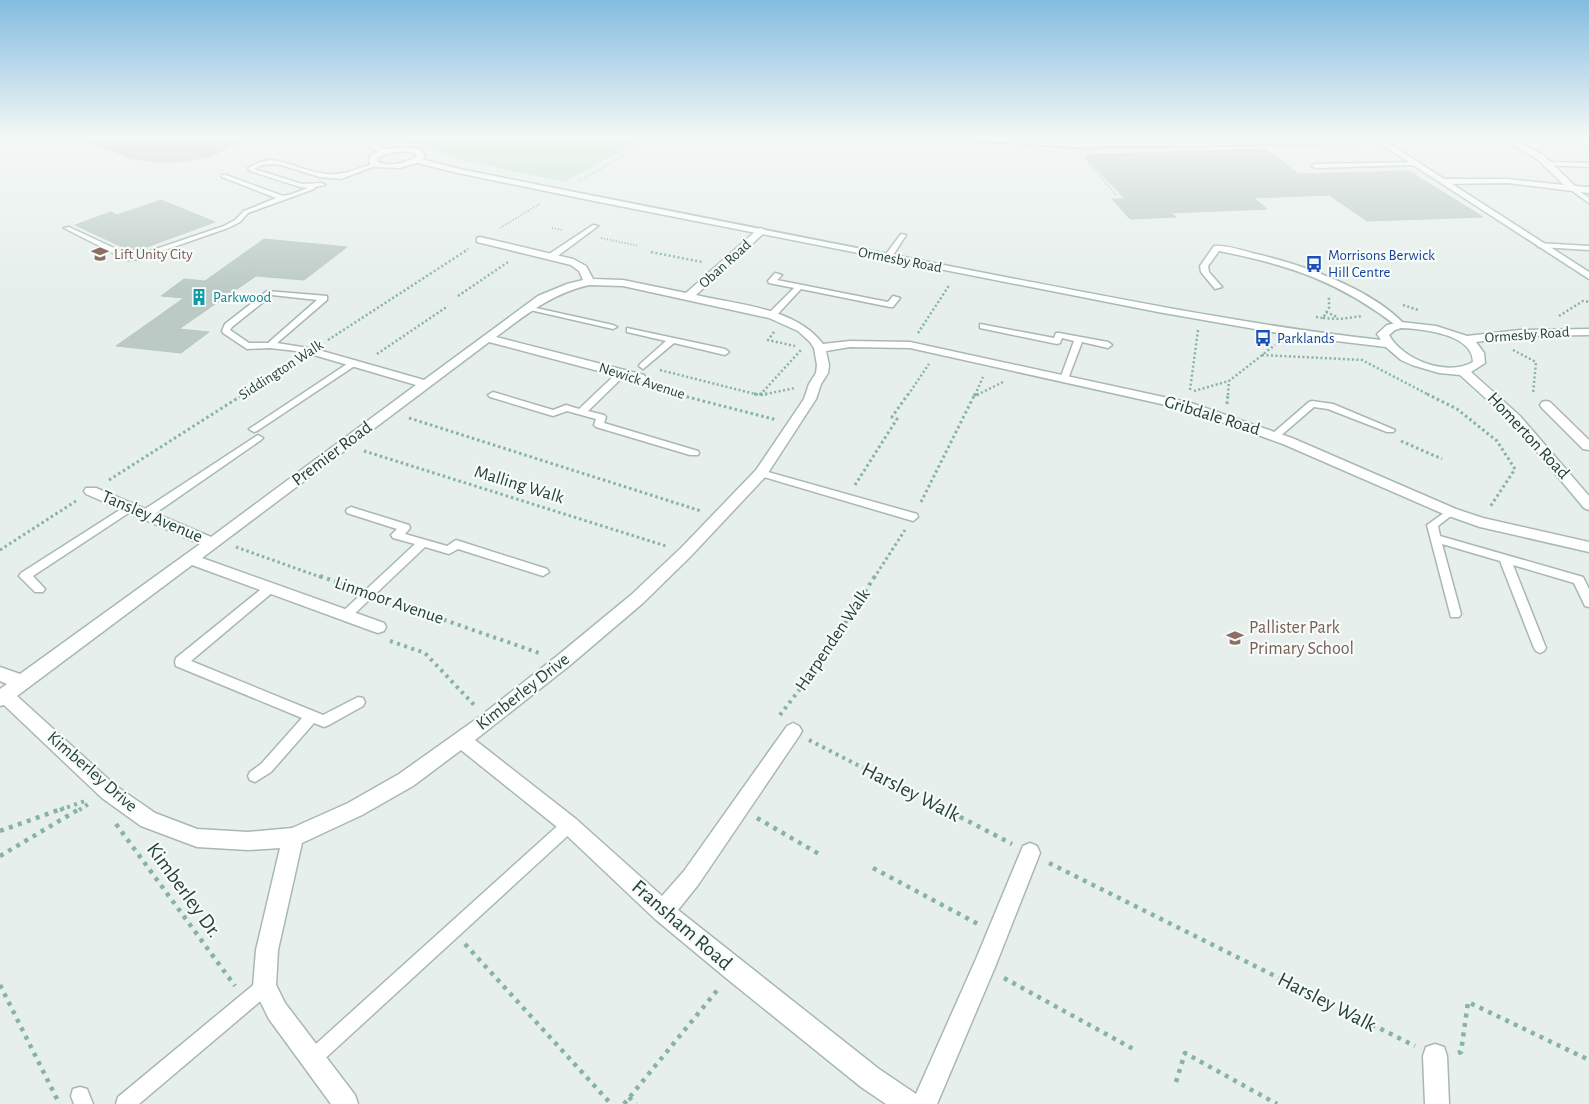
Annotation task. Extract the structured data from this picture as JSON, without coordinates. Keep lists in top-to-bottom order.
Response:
{
  "streets": {
    "street": [
      "Ormesby Road",
      "Oban Road",
      "Newick Avenue",
      "Gribdale Road",
      "Homerton Road",
      "Premier Road",
      "Tansley Avenue",
      "Linmoor Avenue",
      "Kimberley Drive",
      "Fransham Road"
    ],
    "path": [
      "Siddington Walk",
      "Malling Walk",
      "Harpenden Walk",
      "Harsley Walk",
      "Kimberley Dr."
    ]
  },
  "crossings": [
    ["Ormesby Road", "Oban Road"],
    ["Ormesby Road", "Siddington Walk"],
    ["Oban Road", "Premier Road"],
    ["Siddington Walk", "Tansley Avenue"],
    ["Newick Avenue", "Premier Road"],
    ["Newick Avenue", "Kimberley Drive"],
    ["Gribdale Road", "Harpenden Walk"],
    ["Gribdale Road", "Kimberley Drive"],
    ["Premier Road", "Malling Walk"],
    ["Premier Road", "Tansley Avenue"],
    ["Premier Road", "Linmoor Avenue"],
    ["Premier Road", "Kimberley Drive"],
    ["Malling Walk", "Kimberley Drive"],
    ["Tansley Avenue", "Linmoor Avenue"],
    ["Linmoor Avenue", "Kimberley Drive"],
    ["Harpenden Walk", "Harsley Walk"],
    ["Kimberley Drive", "Kimberley Dr."],
    ["Kimberley Drive", "Fransham Road"]
  ],
  "places": {
    "school or university": ["Lift Unity City", "Pallister Park Primary School"],
    "bus stop": ["Morrisons Berwick Hill Centre", "Parklands"],
    "building": ["Parkwood"]
  }
}
